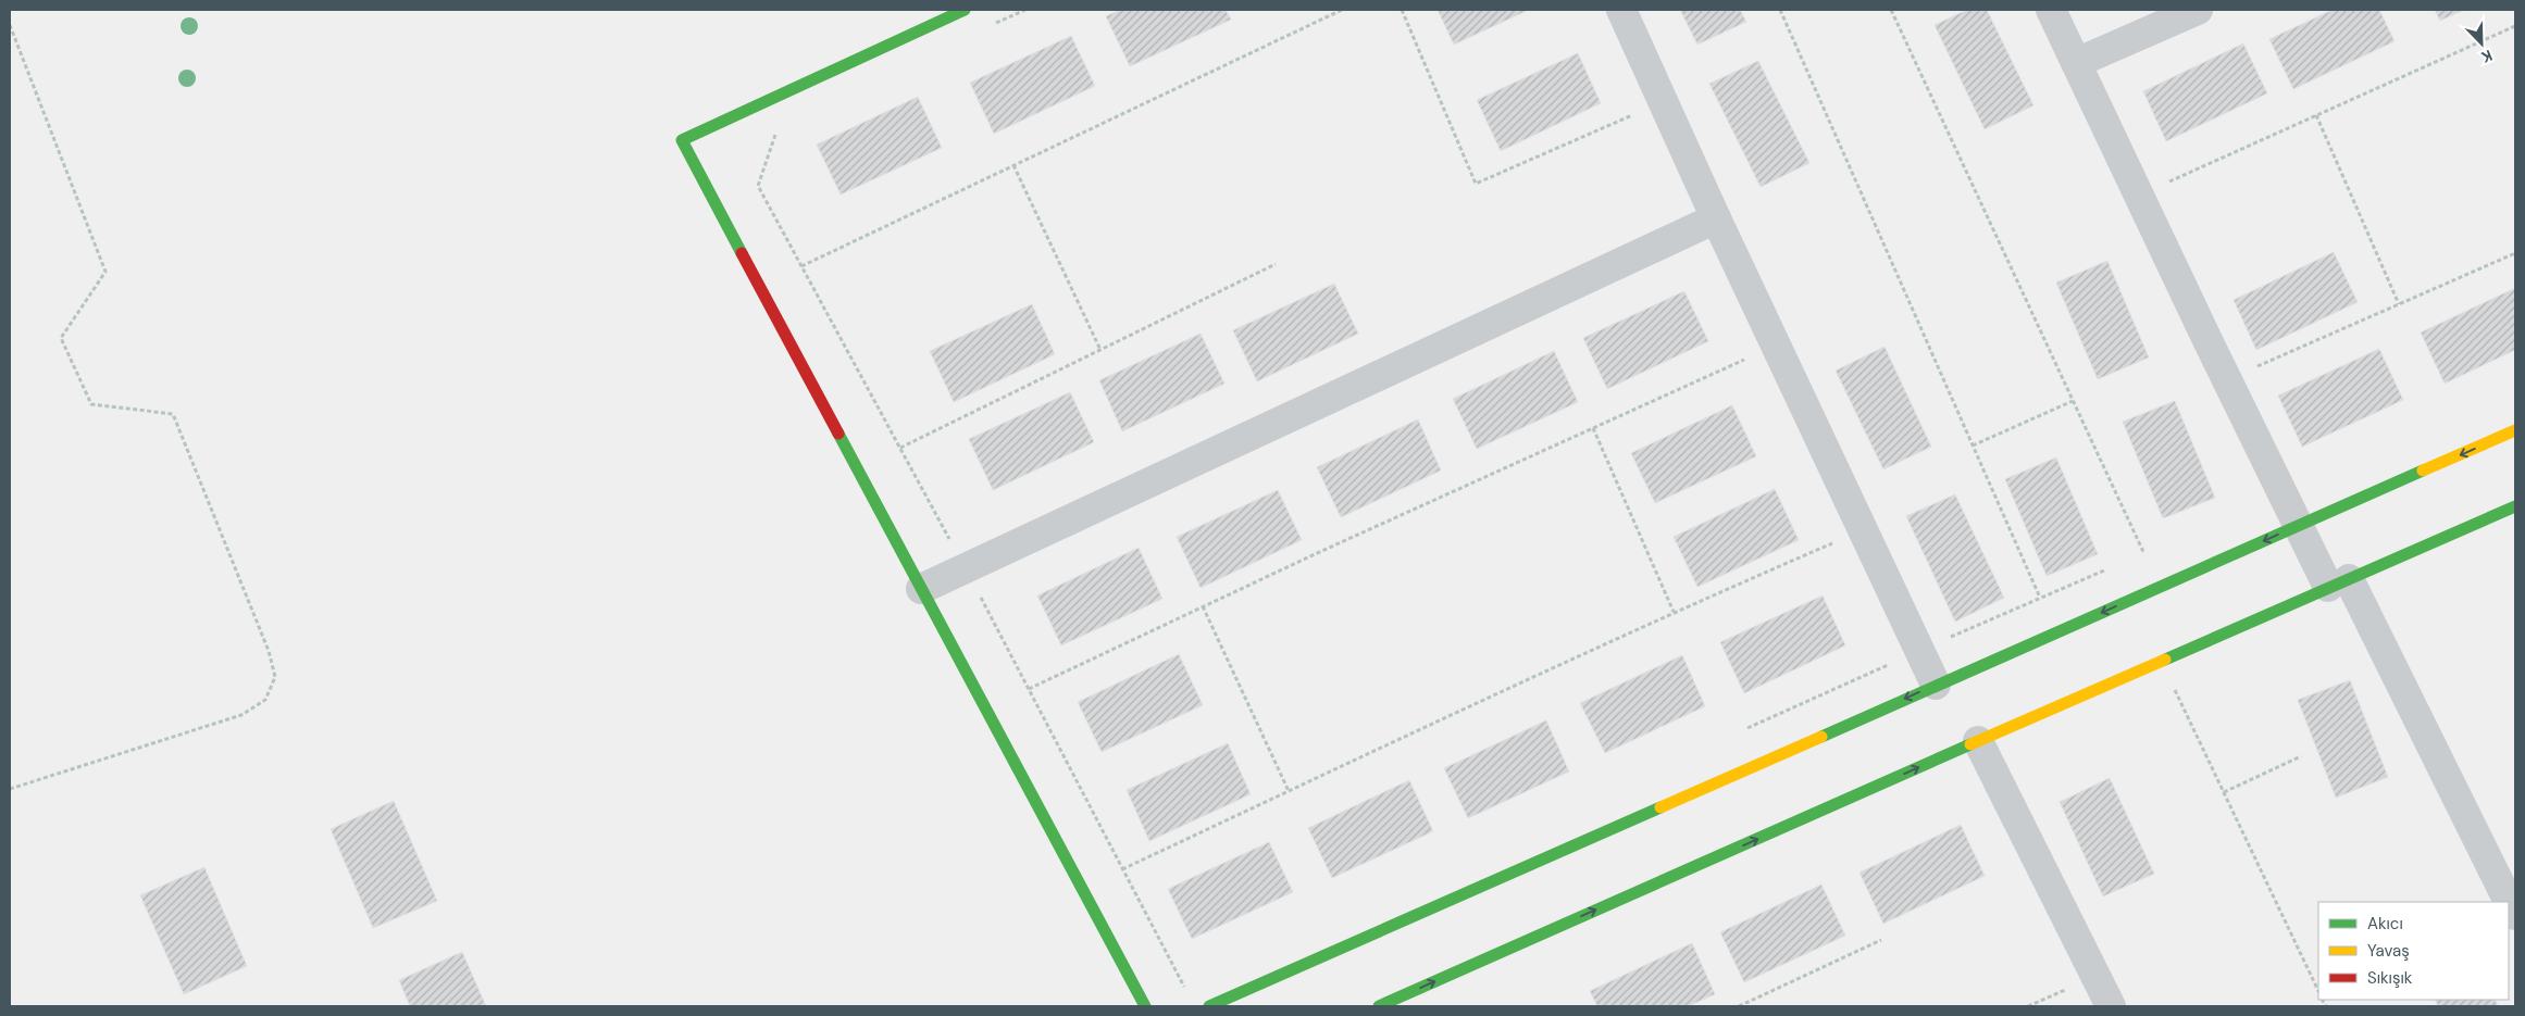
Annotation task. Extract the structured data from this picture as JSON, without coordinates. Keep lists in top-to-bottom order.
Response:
{
  "legend": ["Akıcı", "Yavaş", "Sıkışık"],
  "north": "bottom right"
}
